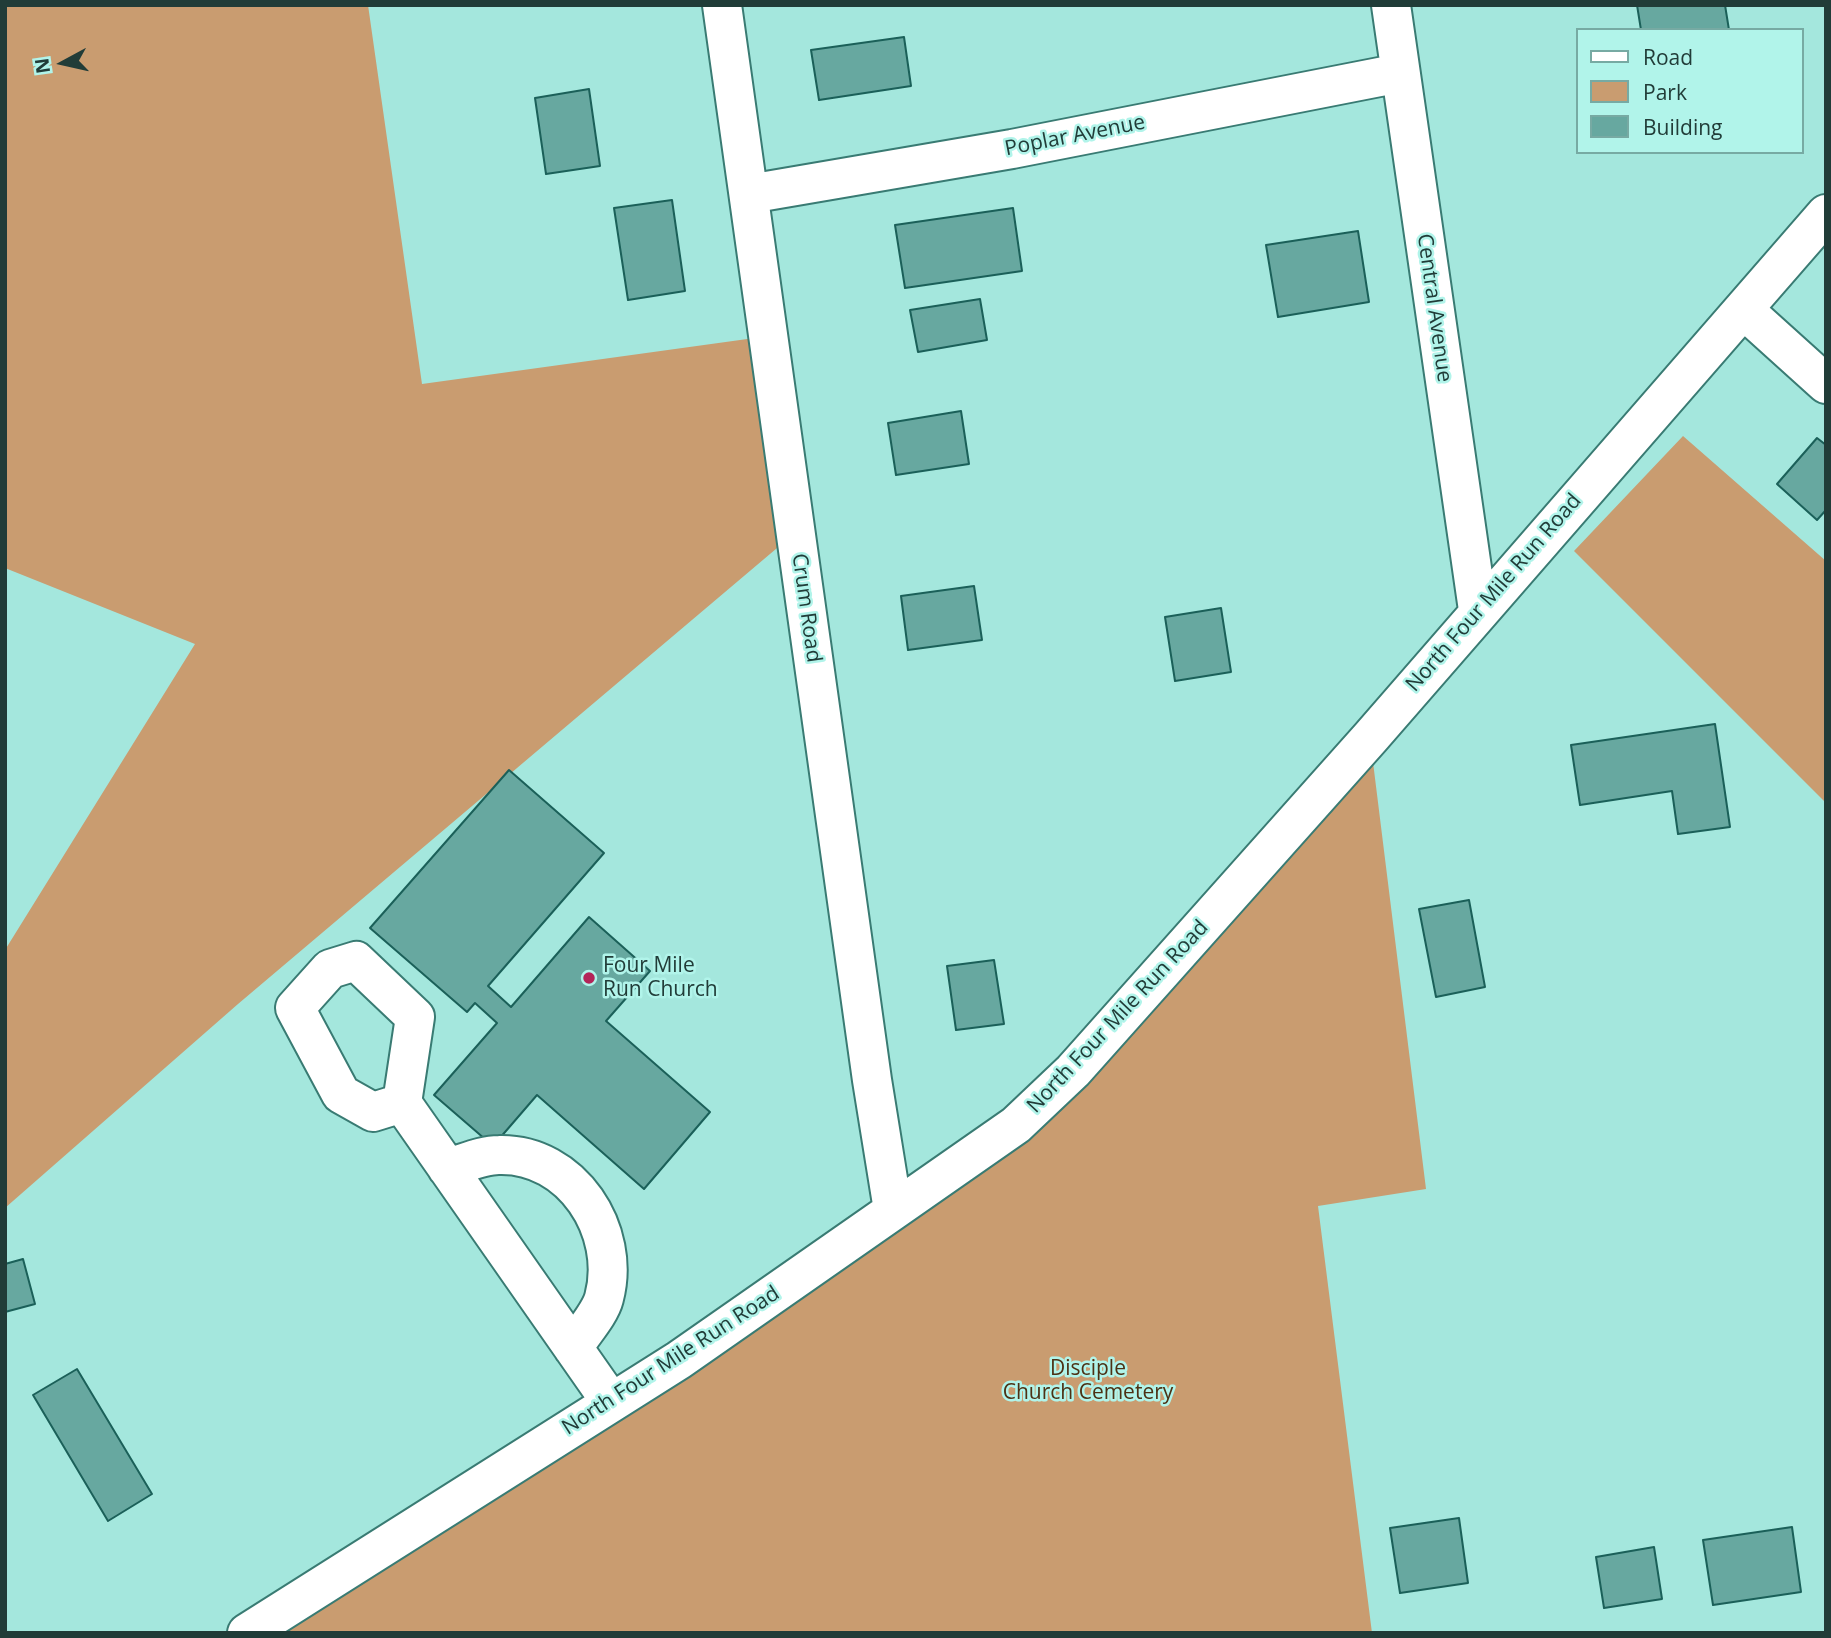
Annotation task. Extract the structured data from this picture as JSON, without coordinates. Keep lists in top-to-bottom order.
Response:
{
  "streets": {
    "street": [
      "Poplar Avenue",
      "Central Avenue",
      "North Four Mile Run Road",
      "Crum Road"
    ]
  },
  "crossings": [
    ["Poplar Avenue", "Central Avenue"],
    ["Poplar Avenue", "Crum Road"],
    ["Central Avenue", "North Four Mile Run Road"],
    ["North Four Mile Run Road", "Crum Road"]
  ],
  "parks": ["Disciple Church Cemetery"],
  "places": ["Four Mile Run Church"],
  "legend": ["Road", "Park", "Building"],
  "north": "left"
}
